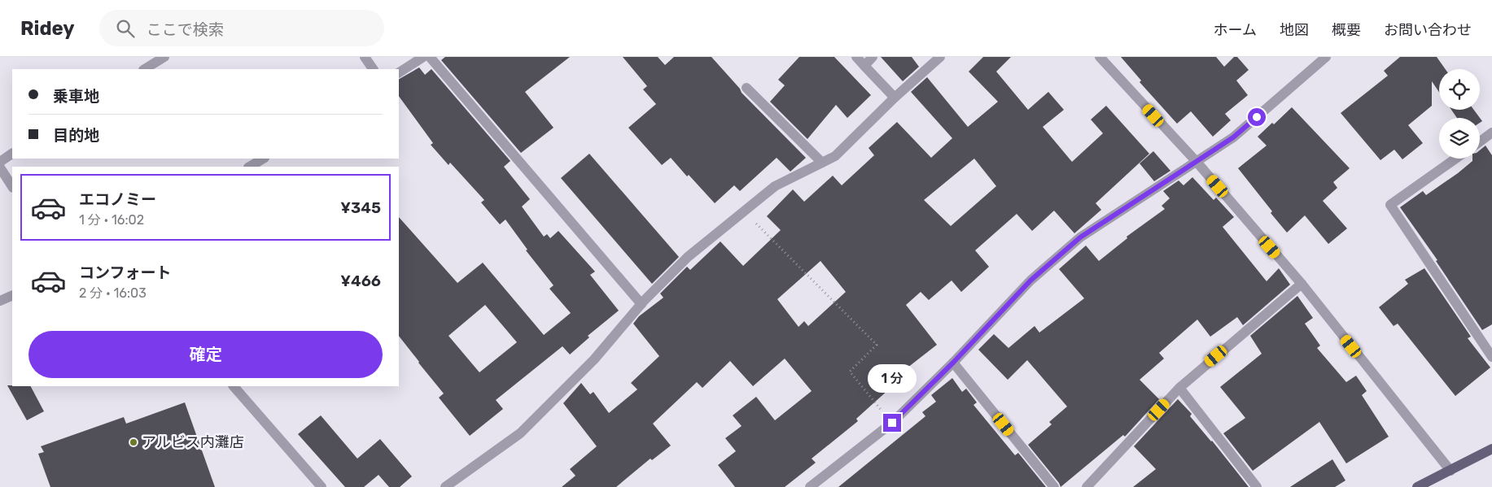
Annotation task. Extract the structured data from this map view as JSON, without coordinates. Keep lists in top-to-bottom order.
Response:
{
  "places": ["アルビス内灘店"],
  "page": {
    "header": "Ridey",
    "search": "ここで検索",
    "nav": [
      "ホーム",
      "地図",
      "概要",
      "お問い合わせ"
    ],
    "banner": ["乗車地", "目的地"],
    "list": [
      {
        "name": "エコノミー",
        "note": "1 分 · 16:02",
        "value": "¥345"
      },
      {
        "name": "コンフォート",
        "note": "2 分 · 16:03",
        "value": "¥466"
      }
    ],
    "buttons": "確定",
    "bubble": "1 分"
  }
}
